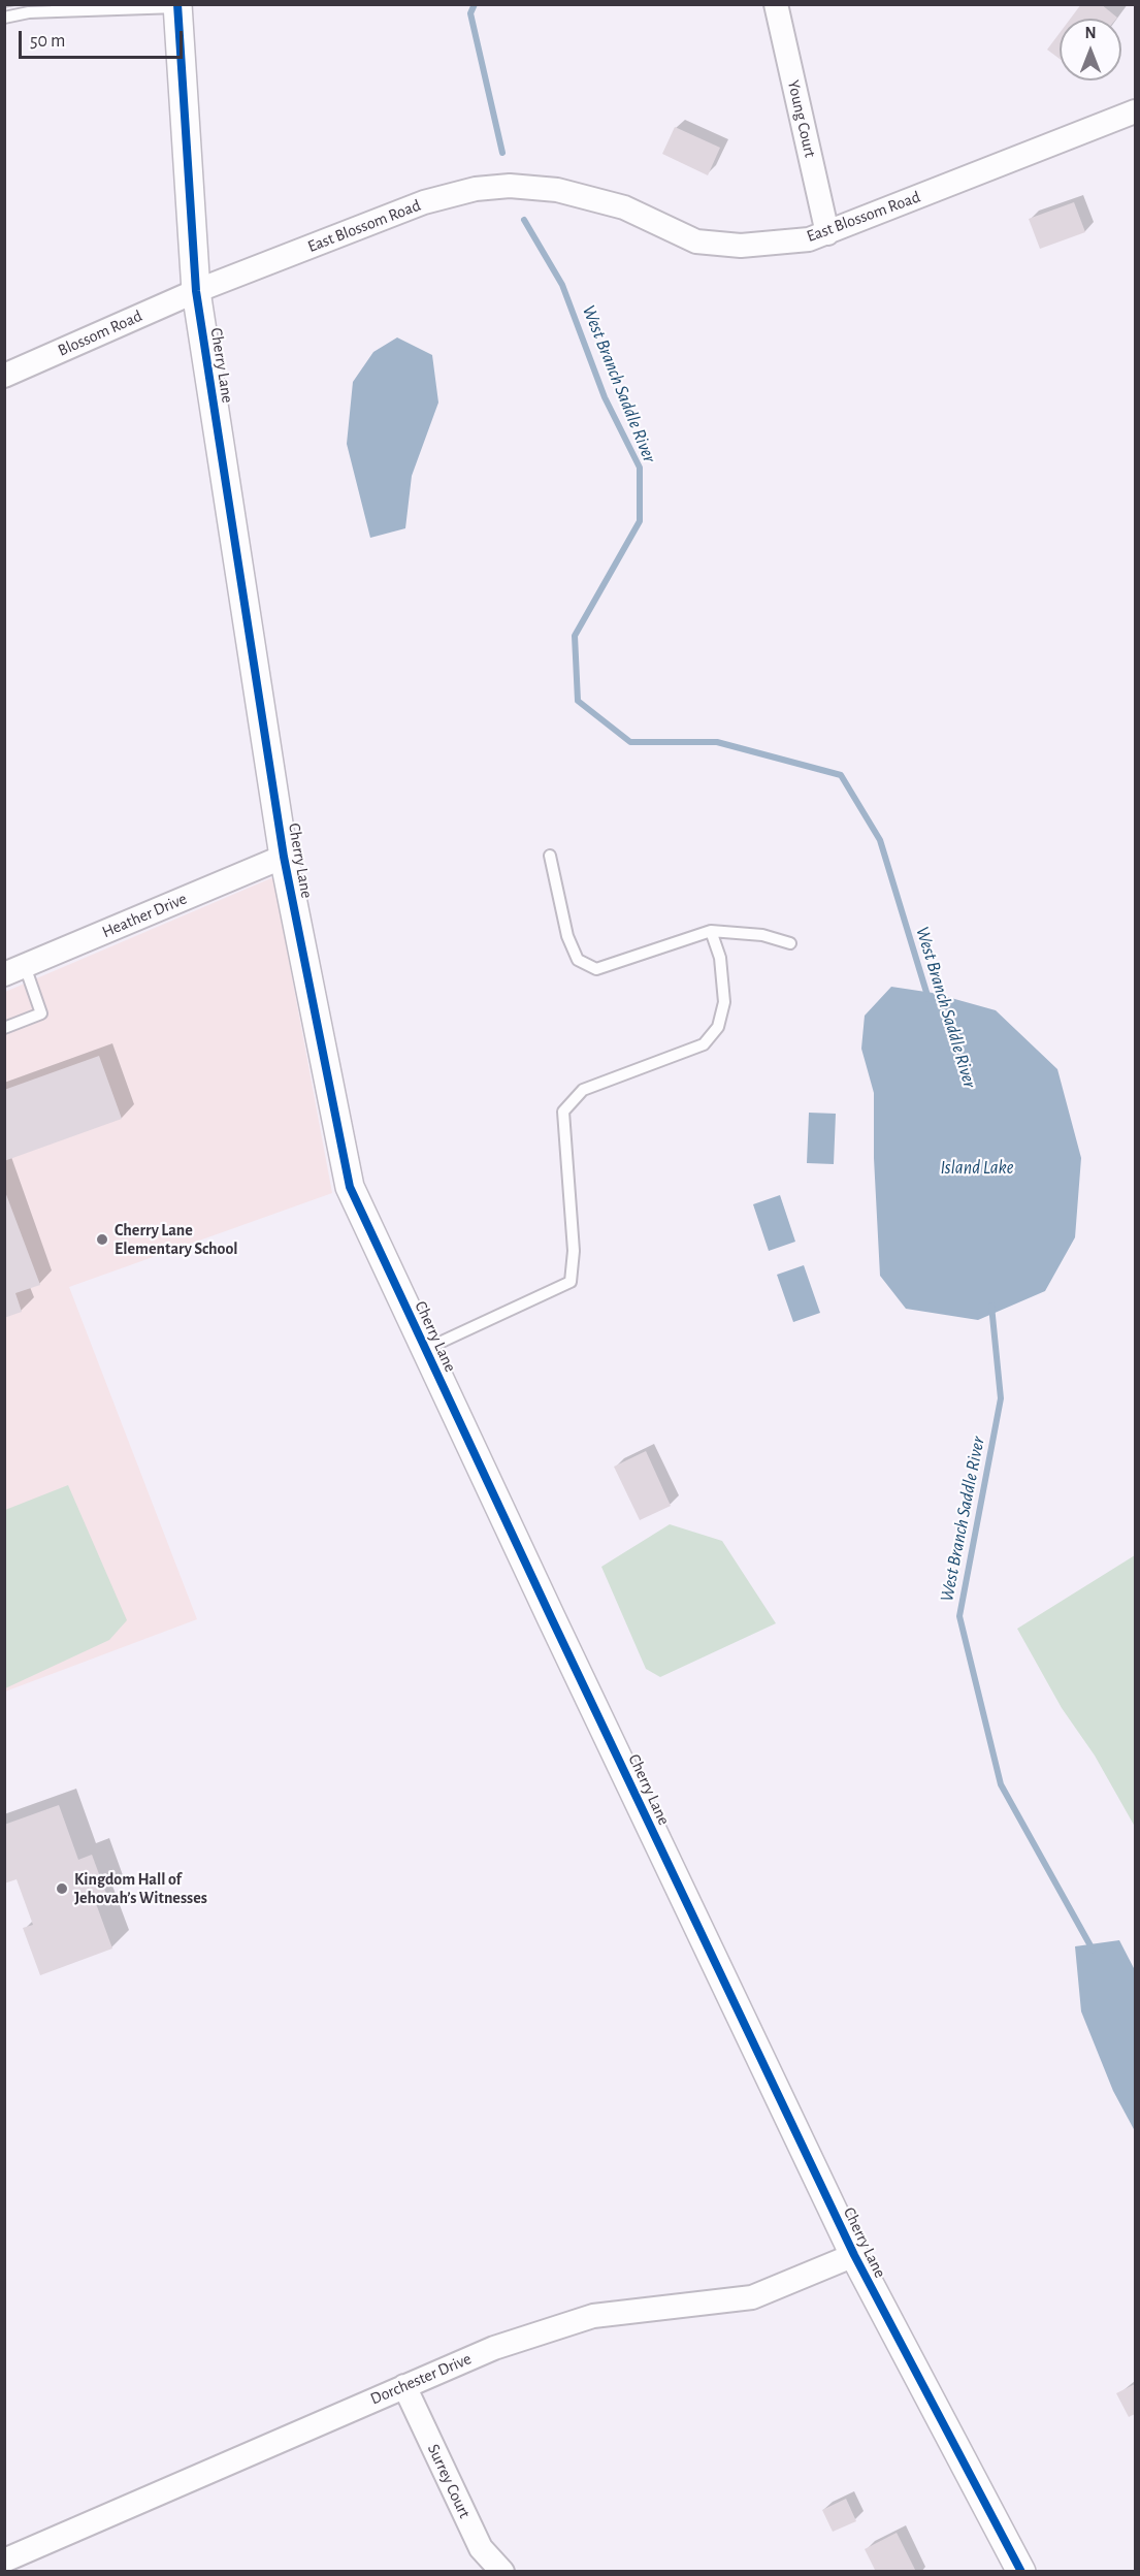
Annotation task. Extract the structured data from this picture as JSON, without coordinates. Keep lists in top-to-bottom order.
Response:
{
  "streets": {
    "street": [
      "Young Court",
      "East Blossom Road",
      "Blossom Road",
      "Cherry Lane",
      "Heather Drive",
      "Dorchester Drive",
      "Surrey Court"
    ]
  },
  "crossings": [
    ["Young Court", "East Blossom Road"],
    ["East Blossom Road", "Blossom Road"],
    ["East Blossom Road", "Cherry Lane"],
    ["Blossom Road", "Cherry Lane"],
    ["Cherry Lane", "Heather Drive"],
    ["Cherry Lane", "Dorchester Drive"],
    ["Dorchester Drive", "Surrey Court"]
  ],
  "water": ["West Branch Saddle River", "Island Lake"],
  "places": ["Cherry Lane Elementary School", "Kingdom Hall of Jehovah’s Witnesses"],
  "scale_bar": "50 m",
  "north": "top"
}
